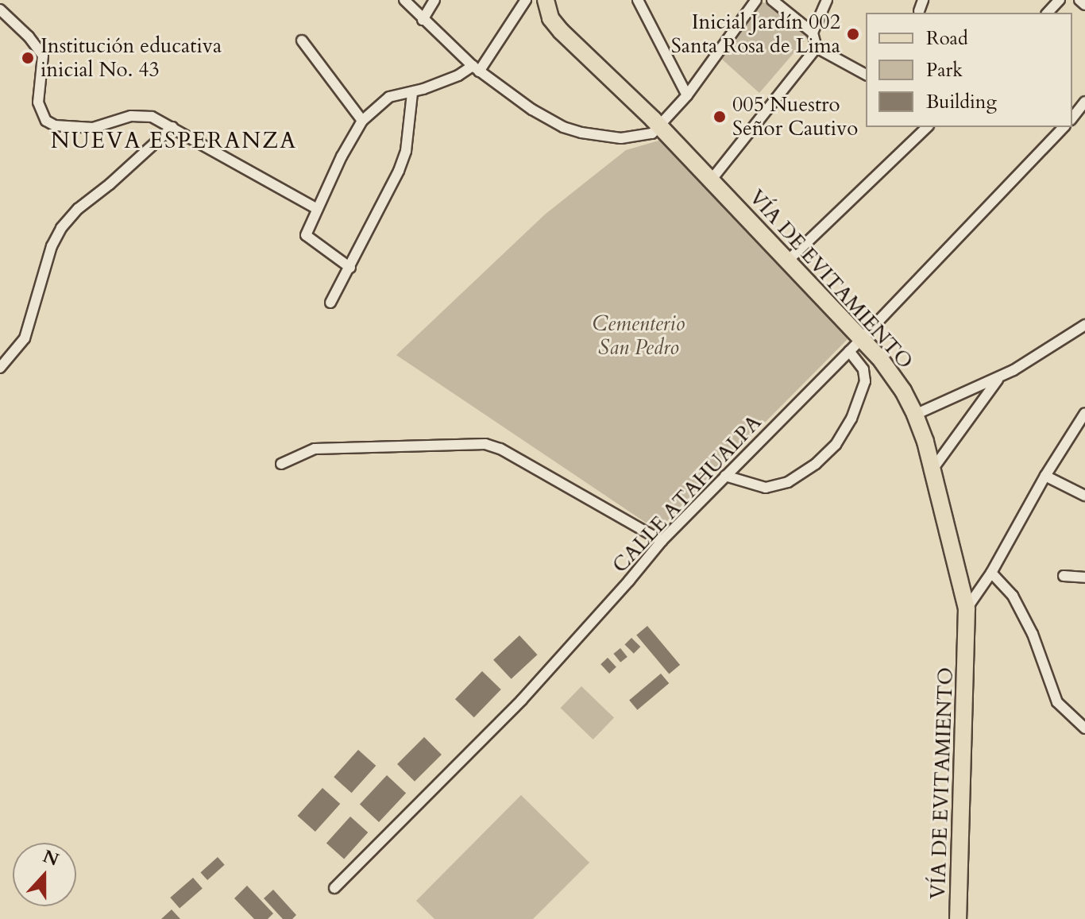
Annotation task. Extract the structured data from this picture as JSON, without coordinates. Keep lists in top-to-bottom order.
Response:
{
  "streets": {
    "main road": ["VÍA DE EVITAMIENTO"],
    "street": ["CALLE ATAHUALPA"]
  },
  "crossings": [
    ["VÍA DE EVITAMIENTO", "CALLE ATAHUALPA"]
  ],
  "districts": ["NUEVA ESPERANZA"],
  "parks": ["Cementerio San Pedro"],
  "places": ["Inicial Jardín 002 Santa Rosa de Lima", "Institución educativa inicial No. 43", "005 Nuestro Señor Cautivo"],
  "legend": ["Road", "Park", "Building"],
  "north": "top"
}
